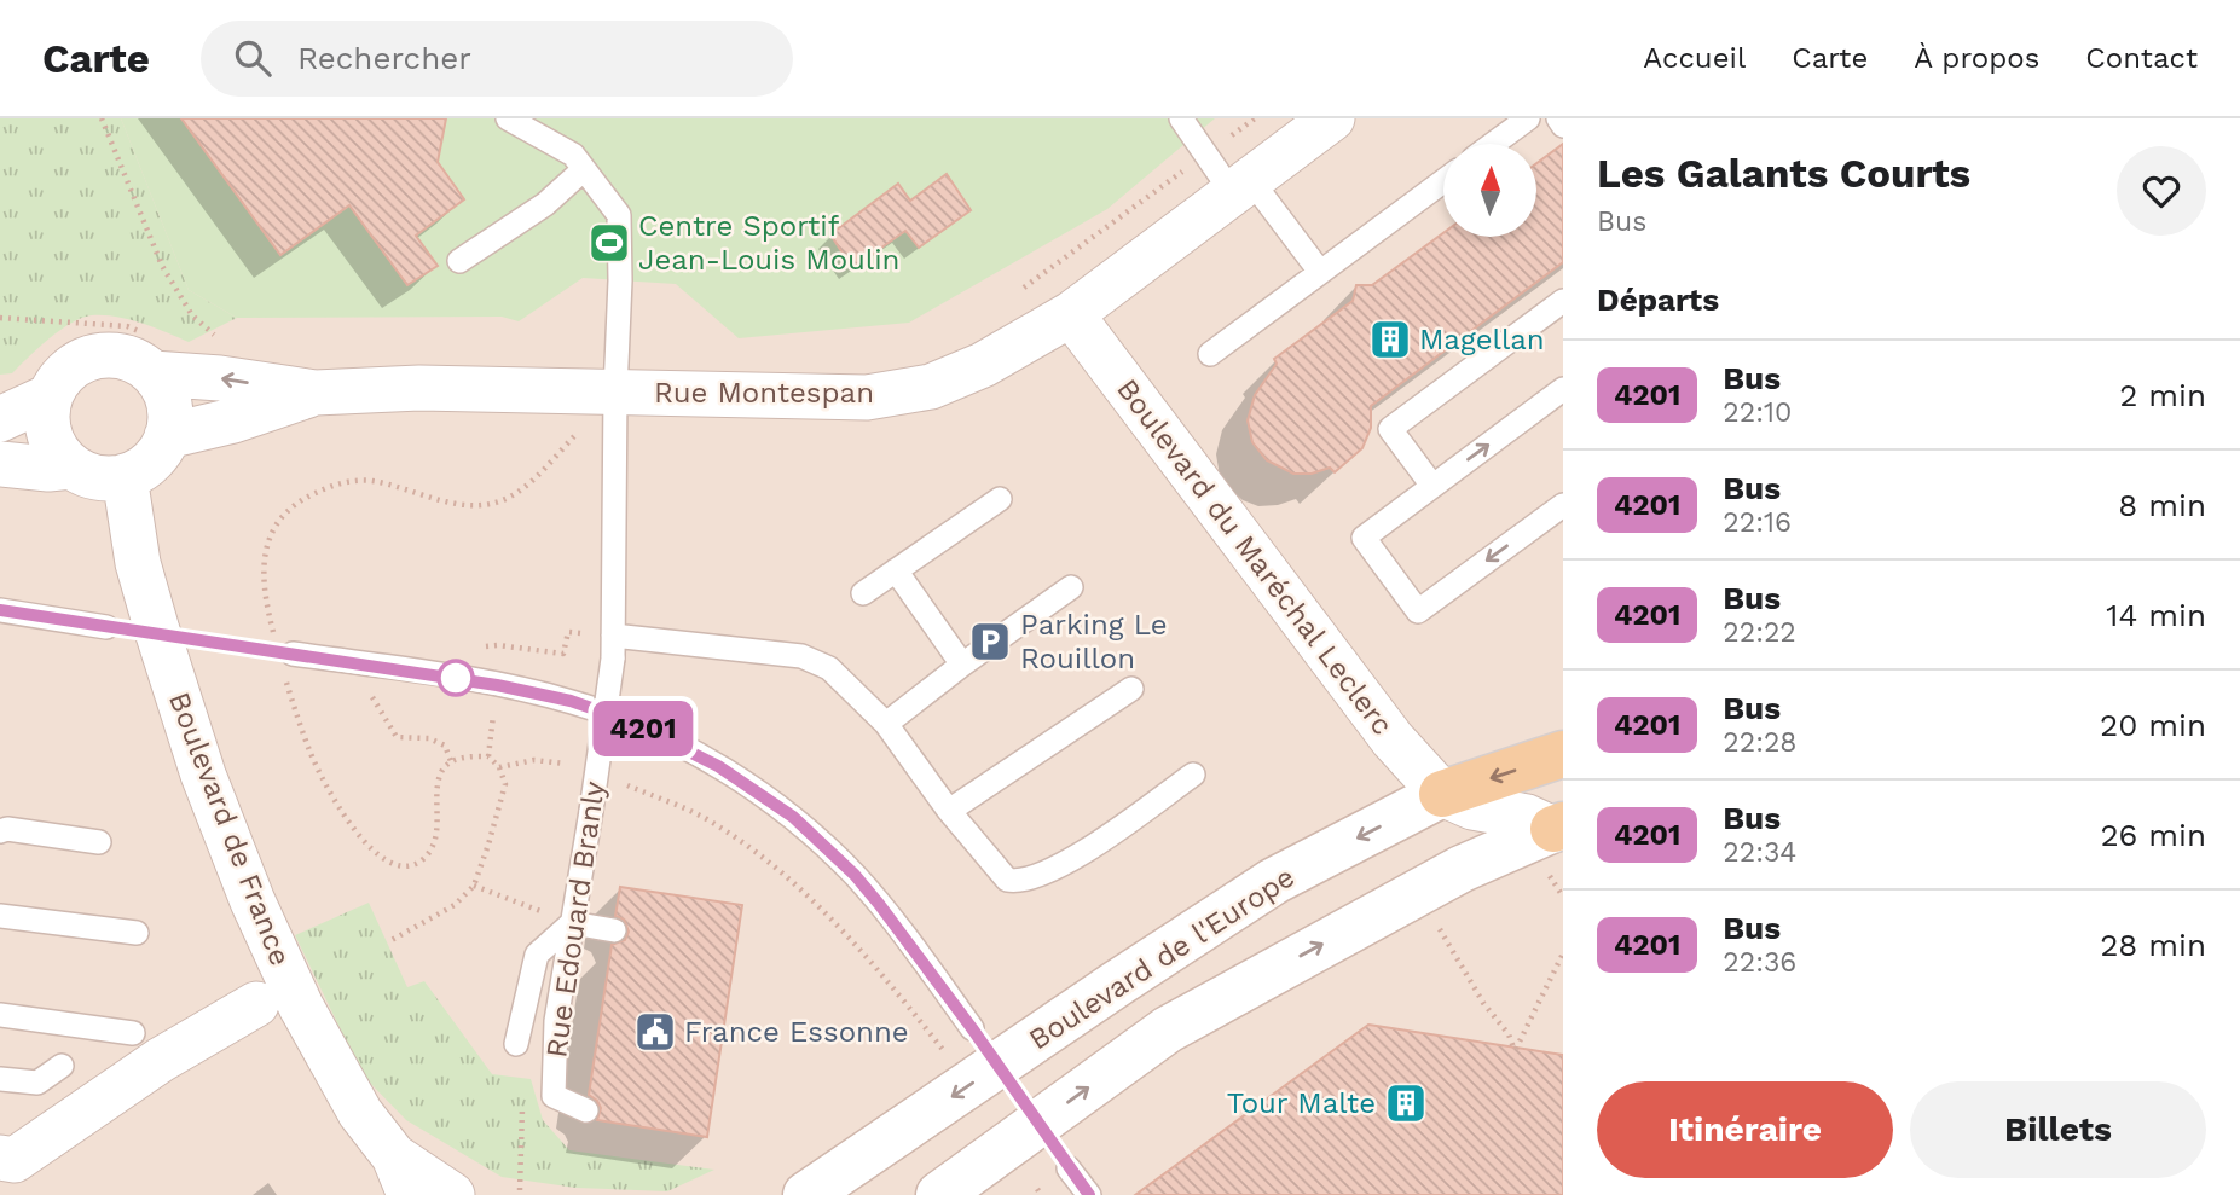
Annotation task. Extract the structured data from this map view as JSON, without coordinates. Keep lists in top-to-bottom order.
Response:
{
  "streets": {
    "main road": ["Boulevard de l'Europe"],
    "street": ["Rue Montespan", "Boulevard du Maréchal Leclerc", "Boulevard de France"],
    "lane": ["Rue Edouard Branly"]
  },
  "crossings": [
    ["Rue Montespan", "Boulevard du Maréchal Leclerc"],
    ["Rue Montespan", "Boulevard de France"],
    ["Rue Montespan", "Rue Edouard Branly"],
    ["Boulevard du Maréchal Leclerc", "Boulevard de l'Europe"]
  ],
  "places": {
    "sports": ["Centre Sportif Jean-Louis Moulin"],
    "building": ["Magellan", "Tour Malte"],
    "parking": ["Parking Le Rouillon"],
    "public building": ["France Essonne"]
  },
  "lines": ["bus line 4201"],
  "north": "top",
  "page": {
    "header": "Carte",
    "search": "Rechercher",
    "nav": [
      "Accueil",
      "Carte",
      "À propos",
      "Contact"
    ],
    "on_map": "4201",
    "heading": [
      ["Les Galants Courts", "Bus"],
      "Départs"
    ],
    "list": [
      {
        "mark": "4201",
        "name": "Bus",
        "note": "22:10",
        "value": "2 min"
      },
      {
        "mark": "4201",
        "name": "Bus",
        "note": "22:16",
        "value": "8 min"
      },
      {
        "mark": "4201",
        "name": "Bus",
        "note": "22:22",
        "value": "14 min"
      },
      {
        "mark": "4201",
        "name": "Bus",
        "note": "22:28",
        "value": "20 min"
      },
      {
        "mark": "4201",
        "name": "Bus",
        "note": "22:34",
        "value": "26 min"
      },
      {
        "mark": "4201",
        "name": "Bus",
        "note": "22:36",
        "value": "28 min"
      }
    ],
    "buttons": ["Itinéraire", "Billets"]
  }
}
